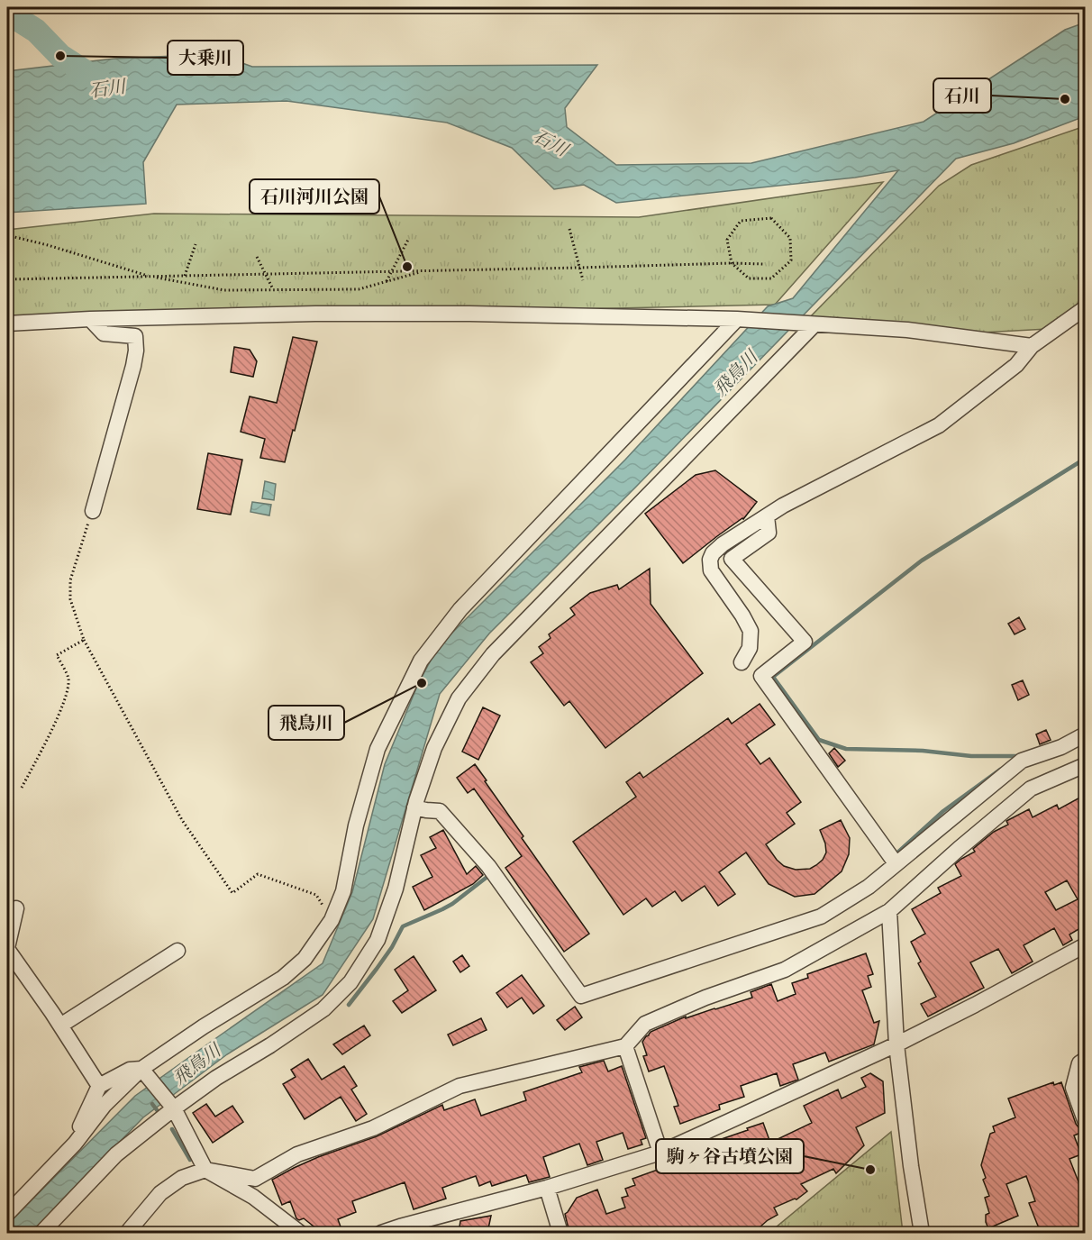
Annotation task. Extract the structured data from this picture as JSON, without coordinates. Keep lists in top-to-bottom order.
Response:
{
  "water": ["石川", "飛鳥川"],
  "places": [
    "大乗川",
    "石川",
    "石川河川公園",
    "飛鳥川",
    "駒ヶ谷古墳公園"
  ]
}
